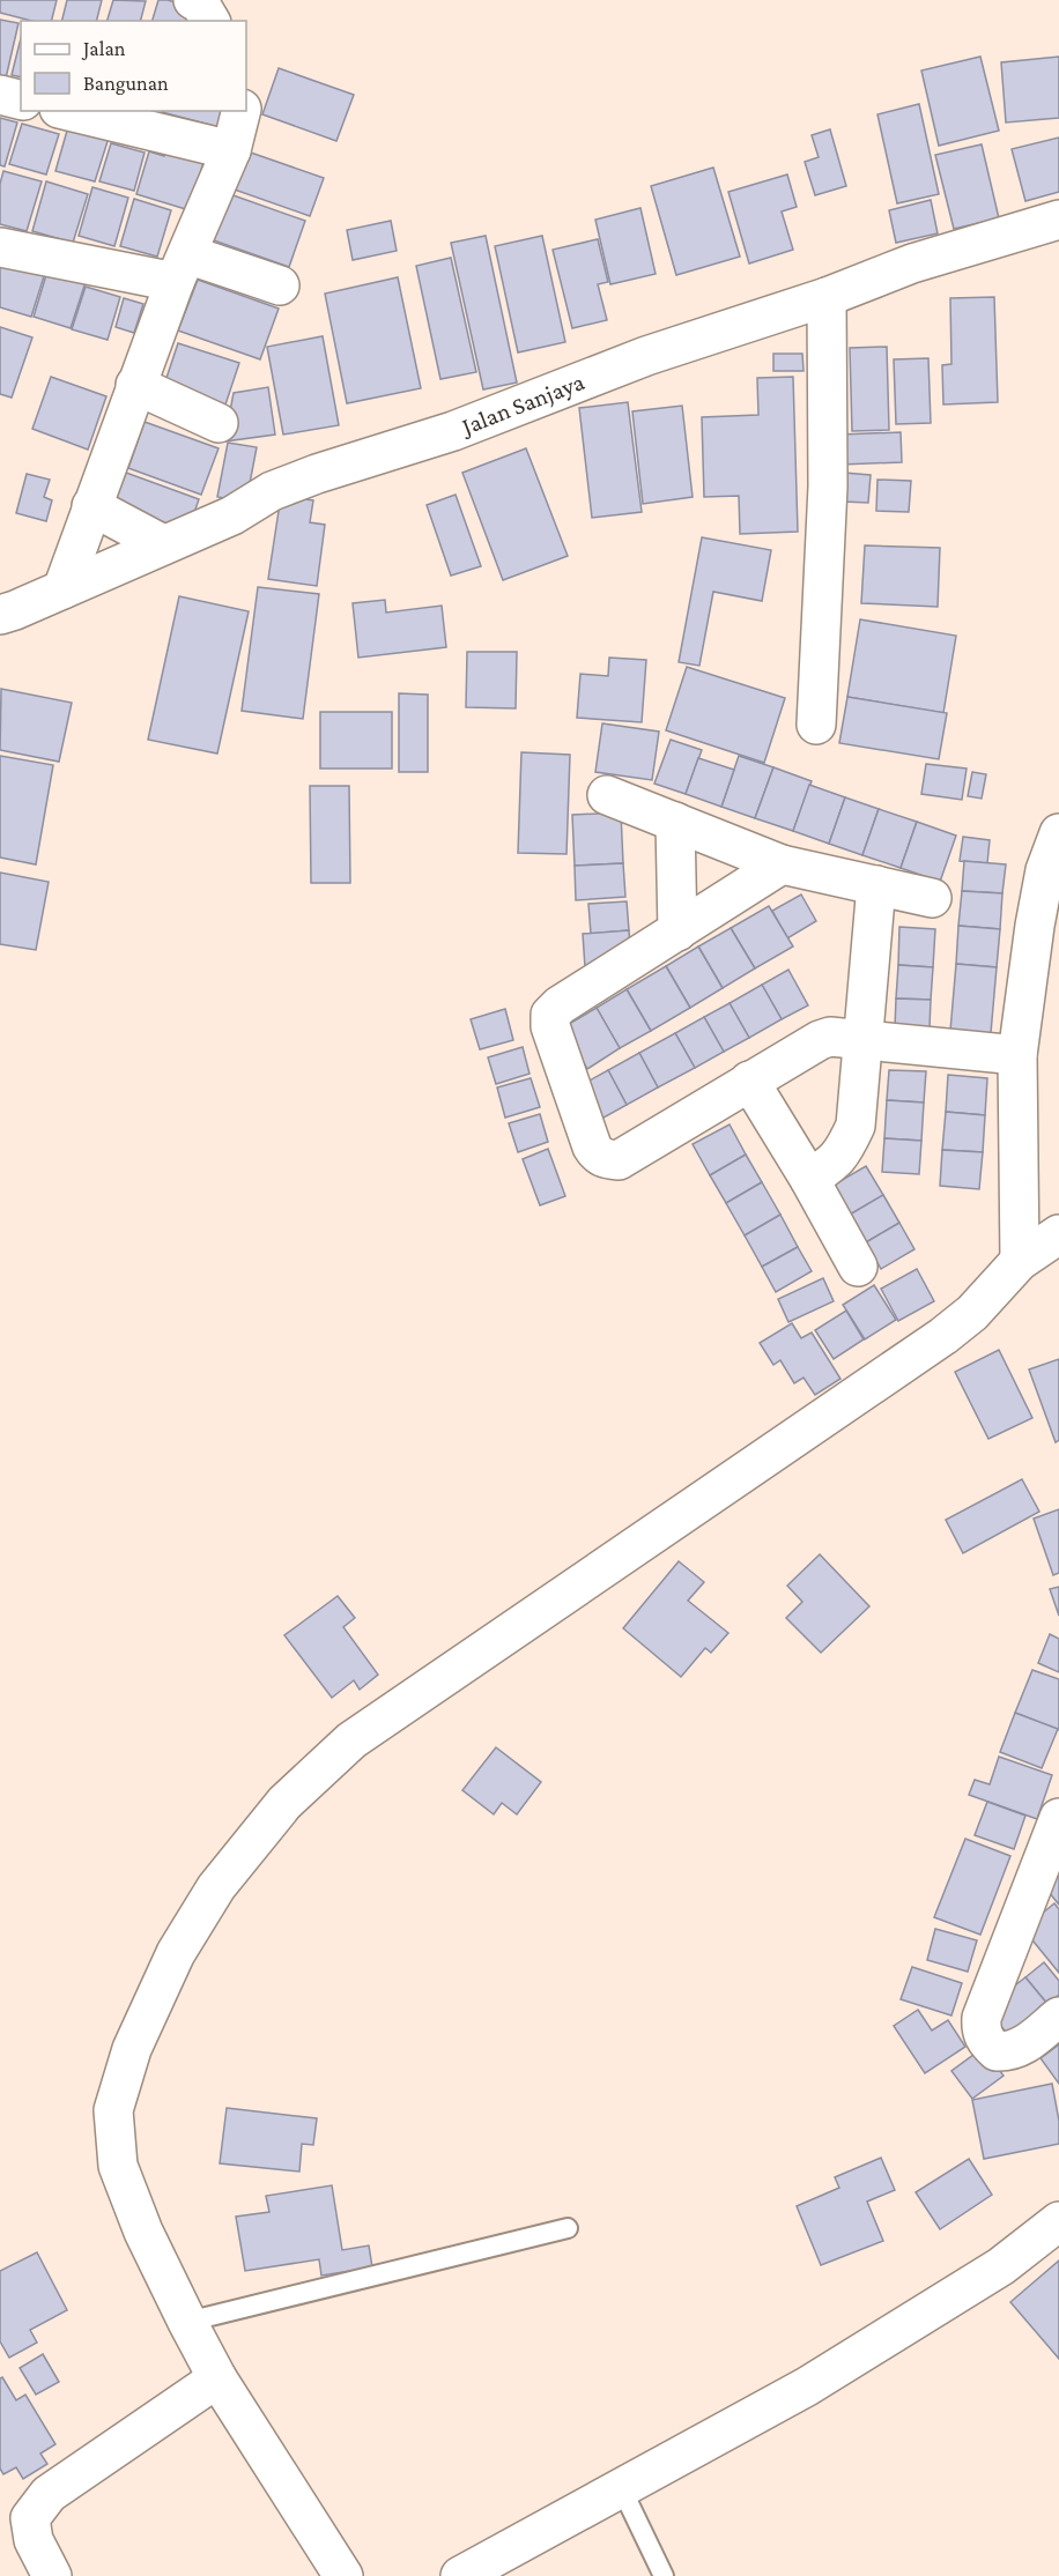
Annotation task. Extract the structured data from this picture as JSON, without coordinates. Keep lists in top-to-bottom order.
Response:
{
  "streets": {
    "street": ["Jalan Sanjaya"]
  },
  "legend": ["Jalan", "Bangunan"]
}
